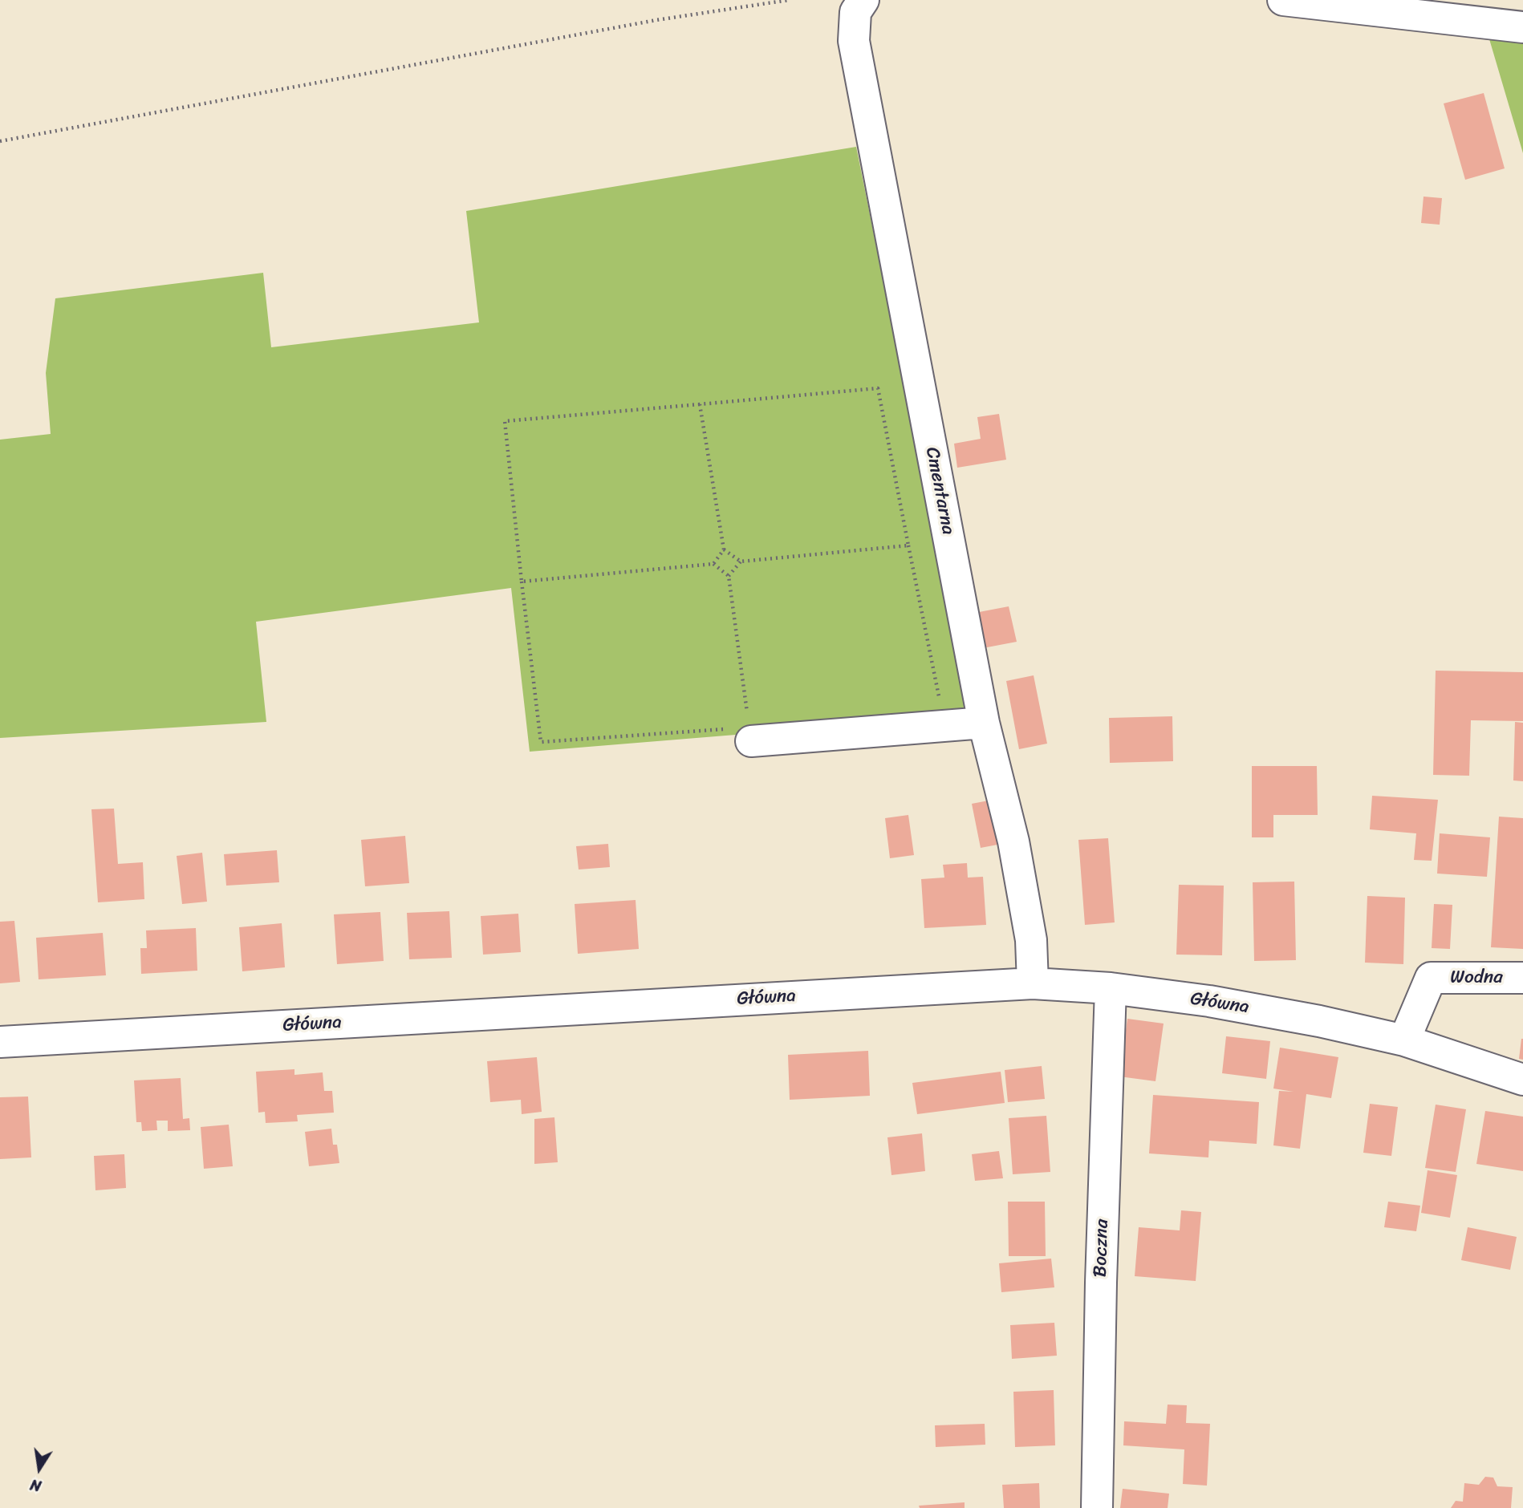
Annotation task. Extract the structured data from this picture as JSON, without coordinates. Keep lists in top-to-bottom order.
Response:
{
  "streets": {
    "street": [
      "Cmentarna",
      "Wodna",
      "Główna",
      "Boczna"
    ]
  },
  "crossings": [
    ["Cmentarna", "Główna"],
    ["Wodna", "Główna"],
    ["Główna", "Boczna"]
  ],
  "north": "bottom"
}
